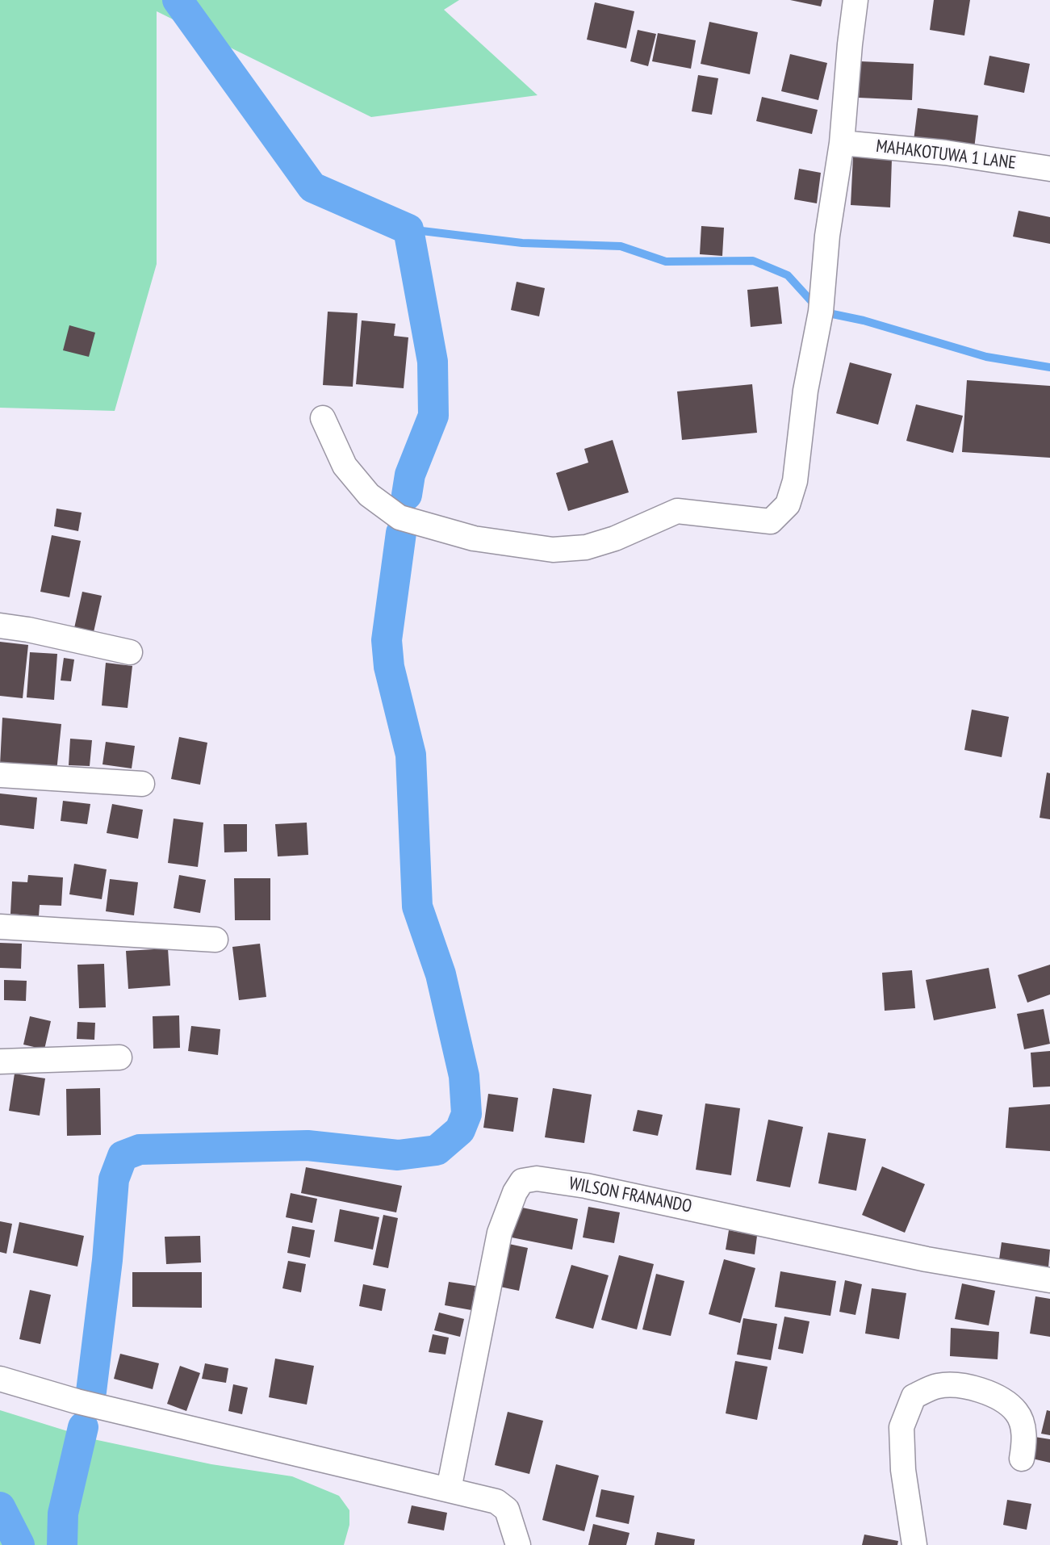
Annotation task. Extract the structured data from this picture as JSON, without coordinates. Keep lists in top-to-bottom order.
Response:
{
  "streets": {
    "street": ["MAHAKOTUWA 1 LANE", "WILSON FRANANDO"]
  }
}
